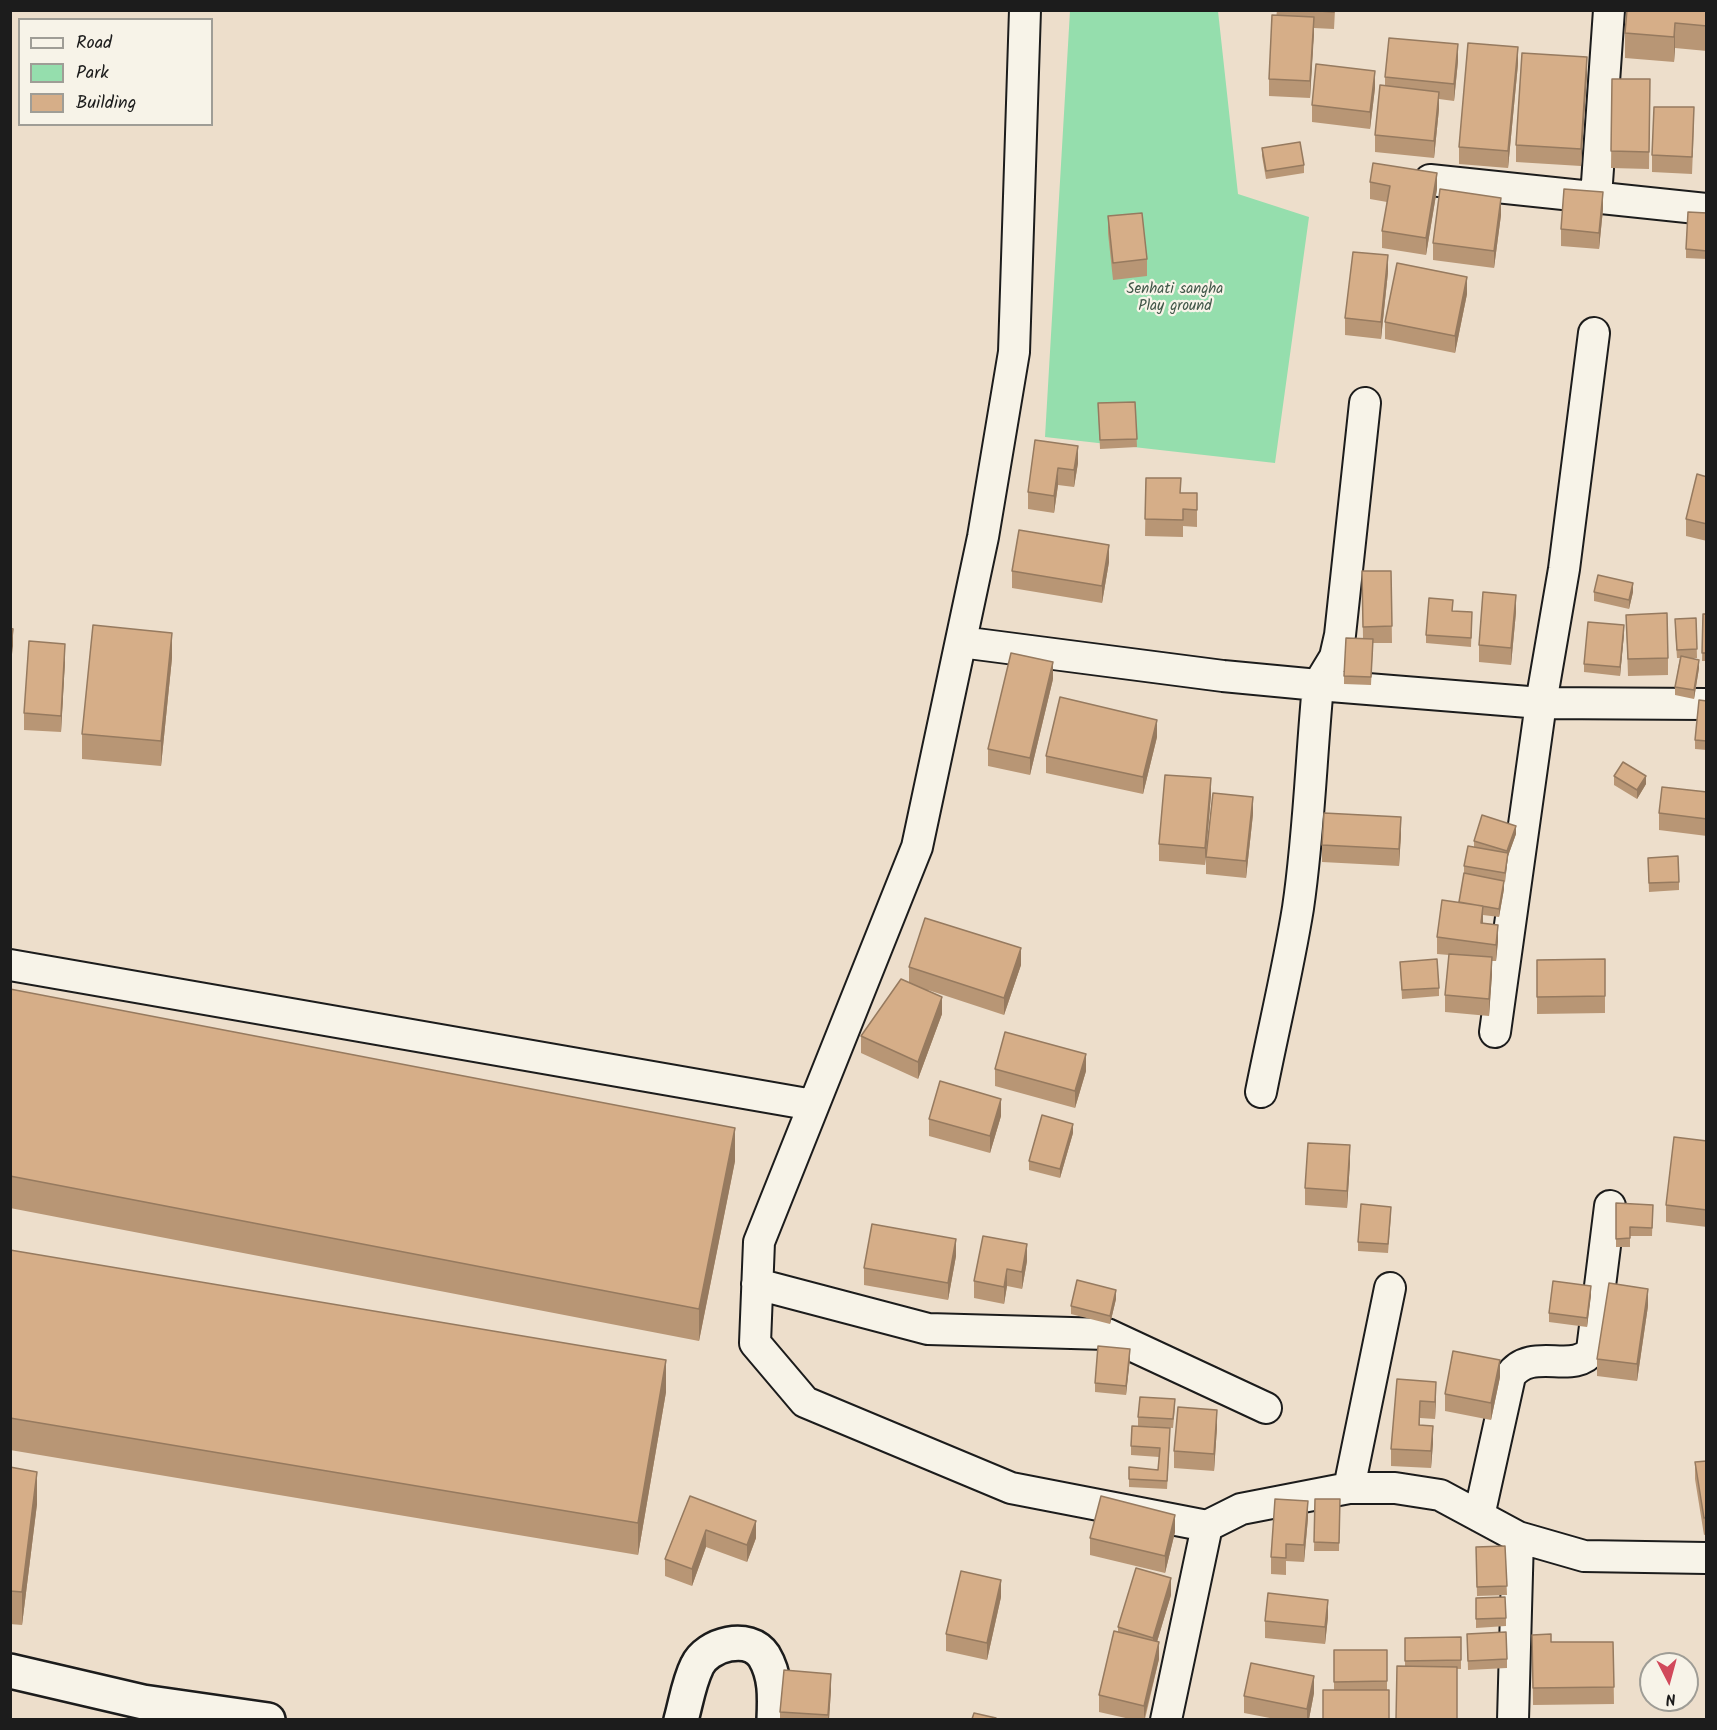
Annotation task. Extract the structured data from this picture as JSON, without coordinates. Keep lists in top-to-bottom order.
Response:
{
  "parks": ["Senhati sangha Play ground"],
  "legend": ["Road", "Park", "Building"],
  "north": "bottom"
}
